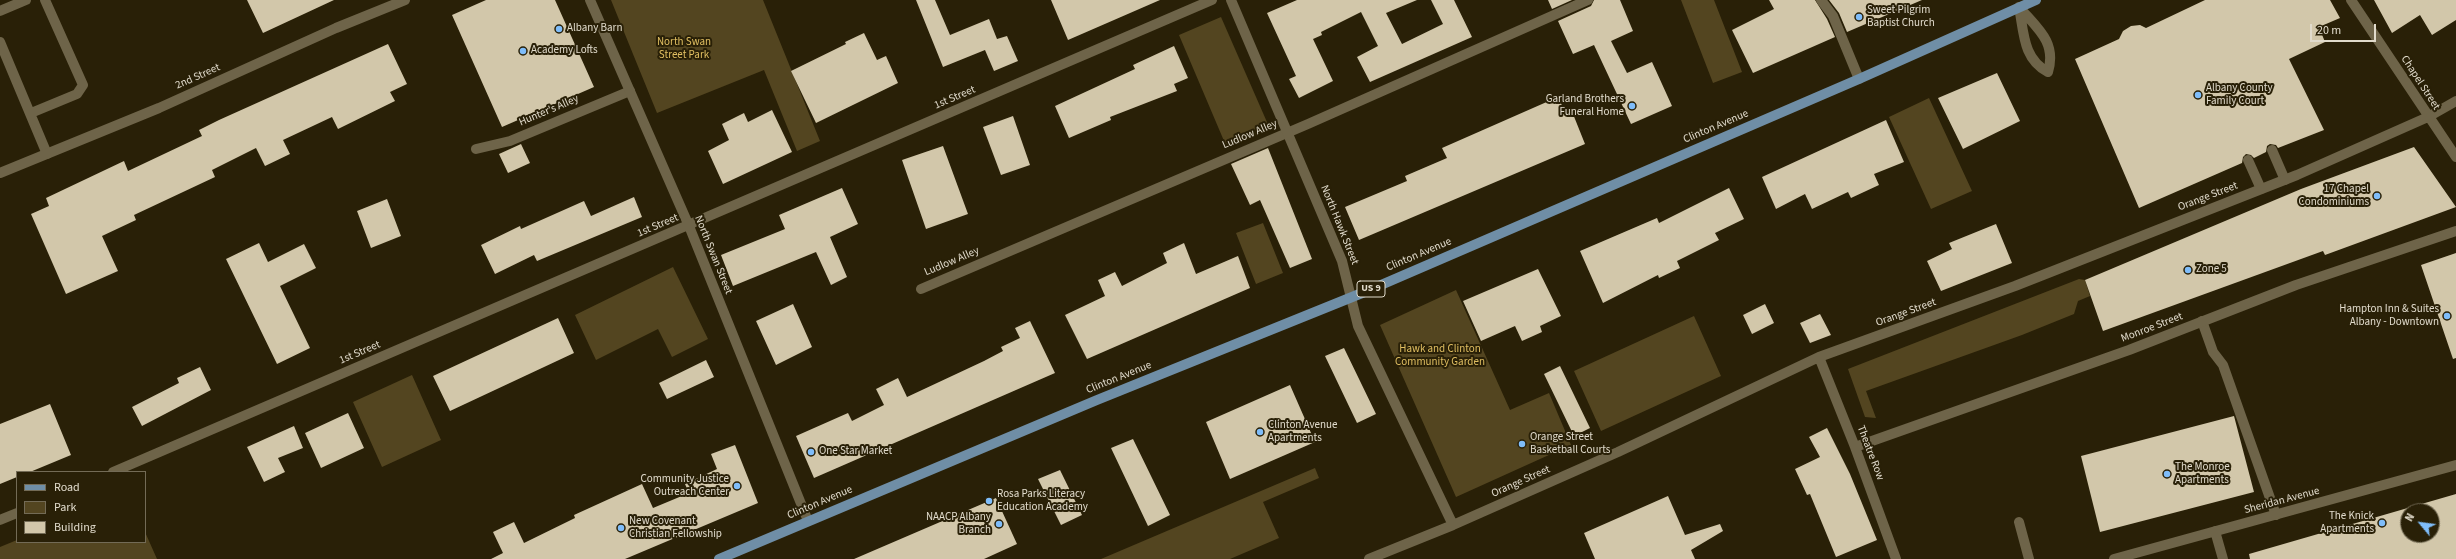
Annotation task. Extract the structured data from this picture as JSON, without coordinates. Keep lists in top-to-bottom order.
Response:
{
  "streets": {
    "main road": ["Clinton Avenue", "US 9"],
    "street": [
      "2nd Street",
      "Chapel Street",
      "1st Street",
      "Hunter's Alley",
      "Ludlow Alley",
      "Orange Street",
      "North Hawk Street",
      "North Swan Street",
      "Monroe Street",
      "Theatre Row",
      "Sheridan Avenue"
    ]
  },
  "crossings": [
    ["Chapel Street", "Orange Street"],
    ["1st Street", "North Swan Street"],
    ["Hunter's Alley", "North Swan Street"],
    ["Clinton Avenue", "North Hawk Street"],
    ["Clinton Avenue", "North Swan Street"],
    ["Ludlow Alley", "North Hawk Street"],
    ["Orange Street", "North Hawk Street"],
    ["Orange Street", "Theatre Row"],
    ["Monroe Street", "Theatre Row"]
  ],
  "parks": ["North Swan Street Park", "Hawk and Clinton Community Garden"],
  "places": [
    "Sweet Pilgrim Baptist Church",
    "Albany Barn",
    "Academy Lofts",
    "Albany County Family Court",
    "Garland Brothers Funeral Home",
    "17 Chapel Condominiums",
    "Zone 5",
    "Hampton Inn & Suites Albany - Downtown",
    "Clinton Avenue Apartments",
    "Orange Street Basketball Courts",
    "One Star Market",
    "The Monroe Apartments",
    "Community Justice Outreach Center",
    "Rosa Parks Literacy Education Academy",
    "The Knick Apartments",
    "NAACP Albany Branch",
    "New Covenant Christian Fellowship"
  ],
  "legend": ["Road", "Park", "Building"],
  "scale_bar": "20 m",
  "north": "top left"
}
